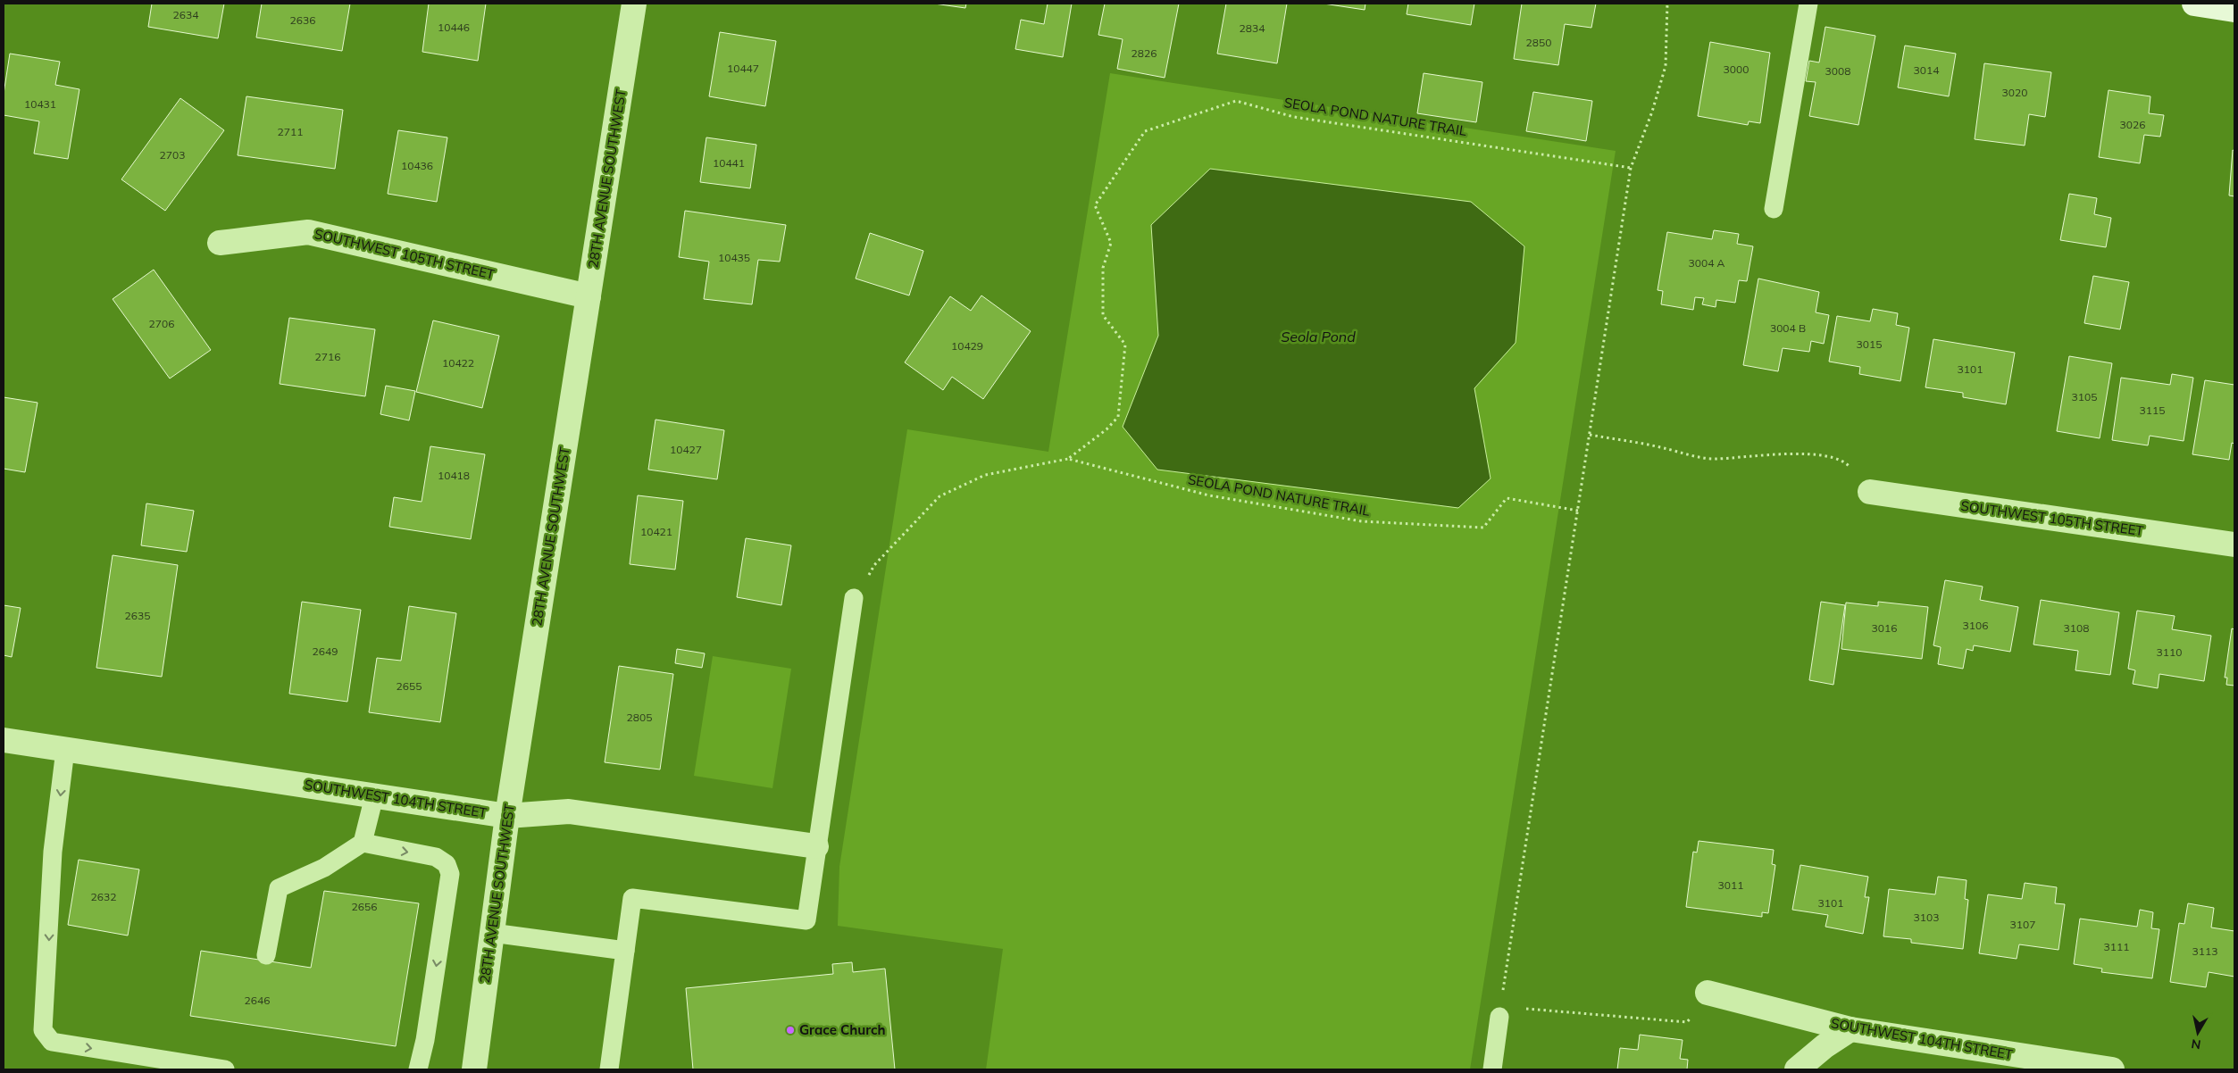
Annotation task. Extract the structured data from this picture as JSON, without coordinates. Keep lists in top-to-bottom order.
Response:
{
  "streets": {
    "street": ["28TH AVENUE SOUTHWEST", "SOUTHWEST 105TH STREET", "SOUTHWEST 104TH STREET"],
    "path": ["SEOLA POND NATURE TRAIL"]
  },
  "crossings": [
    ["28TH AVENUE SOUTHWEST", "SOUTHWEST 105TH STREET"],
    ["28TH AVENUE SOUTHWEST", "SOUTHWEST 104TH STREET"]
  ],
  "water": ["Seola Pond"],
  "places": ["Grace Church"],
  "house_numbers": [
    "2634",
    "2636",
    "10446",
    "2834",
    "2850",
    "2826",
    "10447",
    "3000",
    "3014",
    "3008",
    "3020",
    "10431",
    "3026",
    "2711",
    "2703",
    "10441",
    "10436",
    "10435",
    "3004 A",
    "2706",
    "3004 B",
    "3015",
    "10429",
    "2716",
    "10422",
    "3101",
    "3105",
    "3115",
    "10427",
    "10418",
    "10421",
    "2635",
    "3106",
    "3016",
    "3108",
    "2649",
    "3110",
    "2655",
    "2805",
    "3011",
    "2632",
    "3101",
    "2656",
    "3103",
    "3107",
    "3111",
    "3113",
    "2646"
  ],
  "north": "bottom"
}
